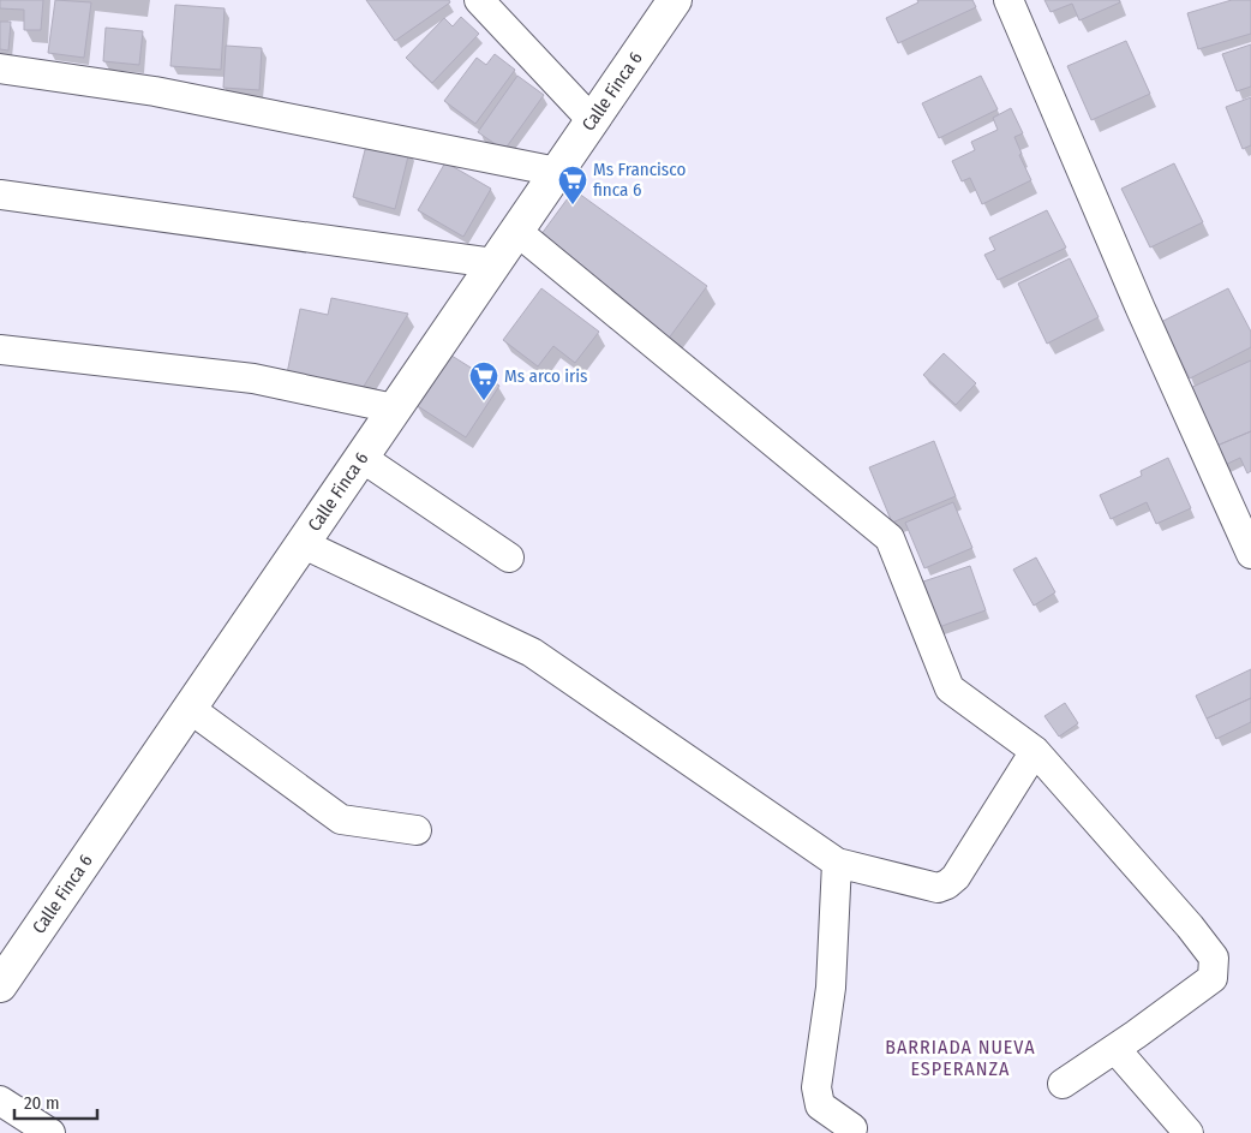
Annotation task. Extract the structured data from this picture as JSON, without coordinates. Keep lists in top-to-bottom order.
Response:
{
  "streets": {
    "street": ["Calle Finca 6"]
  },
  "districts": ["BARRIADA NUEVA ESPERANZA"],
  "places": {
    "supermarket": ["Ms Francisco finca 6", "Ms arco iris"]
  },
  "scale_bar": "20 m"
}
